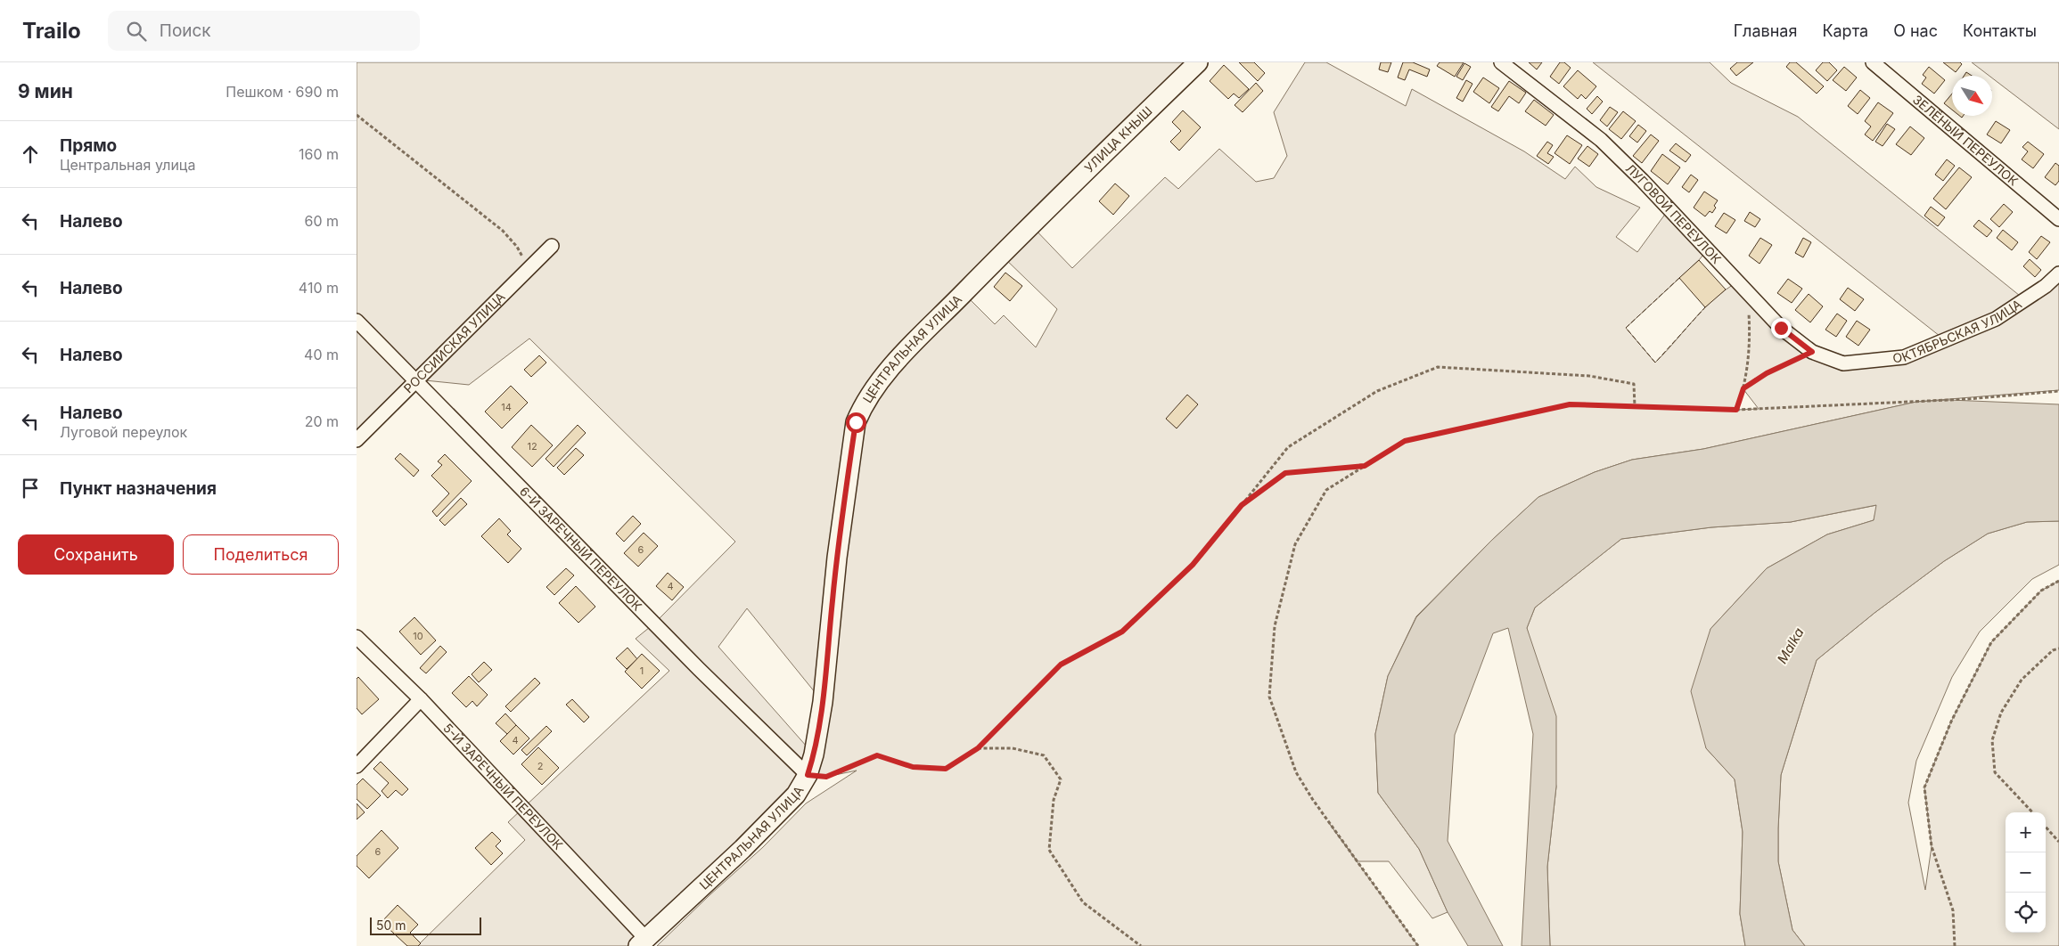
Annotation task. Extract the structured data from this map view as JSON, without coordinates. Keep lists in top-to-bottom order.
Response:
{
  "streets": {
    "street": [
      "УЛИЦА КНЫШ",
      "ЗЕЛЁНЫЙ ПЕРЕУЛОК",
      "ЛУГОВОЙ ПЕРЕУЛОК",
      "ОКТЯБРЬСКАЯ УЛИЦА",
      "РОССИЙСКАЯ УЛИЦА",
      "ЦЕНТРАЛЬНАЯ УЛИЦА",
      "6-Й ЗАРЕЧНЫЙ ПЕРЕУЛОК",
      "5-Й ЗАРЕЧНЫЙ ПЕРЕУЛОК"
    ]
  },
  "crossings": [
    ["УЛИЦА КНЫШ", "ЦЕНТРАЛЬНАЯ УЛИЦА"],
    ["ЛУГОВОЙ ПЕРЕУЛОК", "ОКТЯБРЬСКАЯ УЛИЦА"],
    ["РОССИЙСКАЯ УЛИЦА", "6-Й ЗАРЕЧНЫЙ ПЕРЕУЛОК"],
    ["ЦЕНТРАЛЬНАЯ УЛИЦА", "6-Й ЗАРЕЧНЫЙ ПЕРЕУЛОК"],
    ["ЦЕНТРАЛЬНАЯ УЛИЦА", "5-Й ЗАРЕЧНЫЙ ПЕРЕУЛОК"]
  ],
  "water": ["Malka"],
  "house_numbers": [
    "14",
    "12",
    "6",
    "4",
    "10",
    "1",
    "4",
    "2",
    "6"
  ],
  "scale_bar": "50 m",
  "north": "bottom right",
  "page": {
    "header": "Trailo",
    "search": "Поиск",
    "nav": [
      "Главная",
      "Карта",
      "О нас",
      "Контакты"
    ],
    "heading": ["9 мин", "Пешком · 690 m"],
    "list": [
      ["Прямо", "Центральная улица", "160 m"],
      ["Налево", "60 m"],
      ["Налево", "410 m"],
      ["Налево", "40 m"],
      ["Налево", "Луговой переулок", "20 m"],
      "Пункт назначения"
    ],
    "buttons": ["Сохранить", "Поделиться"],
    "map_buttons": ["+", "−"],
    "scale": "50 m"
  }
}
